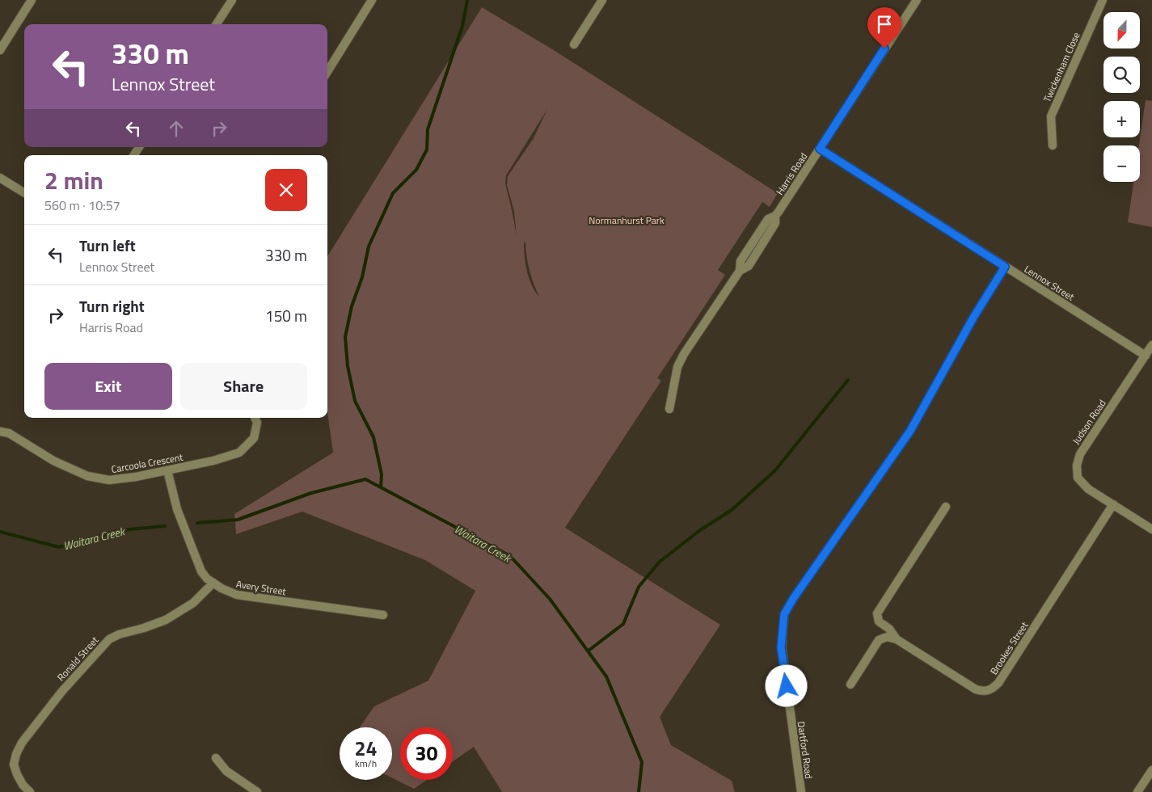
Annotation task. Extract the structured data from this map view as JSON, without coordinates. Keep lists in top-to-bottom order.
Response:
{
  "streets": {
    "street": [
      "Twickenham Close",
      "Harris Road",
      "Lennox Street",
      "Judson Road",
      "Carcoola Crescent",
      "Avery Street",
      "Brookes Street",
      "Ronald Street",
      "Dartford Road"
    ]
  },
  "crossings": [
    ["Harris Road", "Lennox Street"],
    ["Lennox Street", "Judson Road"],
    ["Lennox Street", "Dartford Road"],
    ["Judson Road", "Brookes Street"],
    ["Carcoola Crescent", "Avery Street"],
    ["Avery Street", "Ronald Street"]
  ],
  "water": ["Waitara Creek"],
  "parks": ["Normanhurst Park"],
  "north": "bottom",
  "page": {
    "map_buttons": ["+", "−"],
    "turn": ["330 m", "Lennox Street"],
    "heading": ["2 min", "560 m · 10:57"],
    "list": [
      {
        "name": "Turn left",
        "note": "Lennox Street",
        "value": "330 m"
      },
      {
        "name": "Turn right",
        "note": "Harris Road",
        "value": "150 m"
      }
    ],
    "buttons": ["Exit", "Share"],
    "speed": "24 km/h",
    "limit": "30"
  }
}
